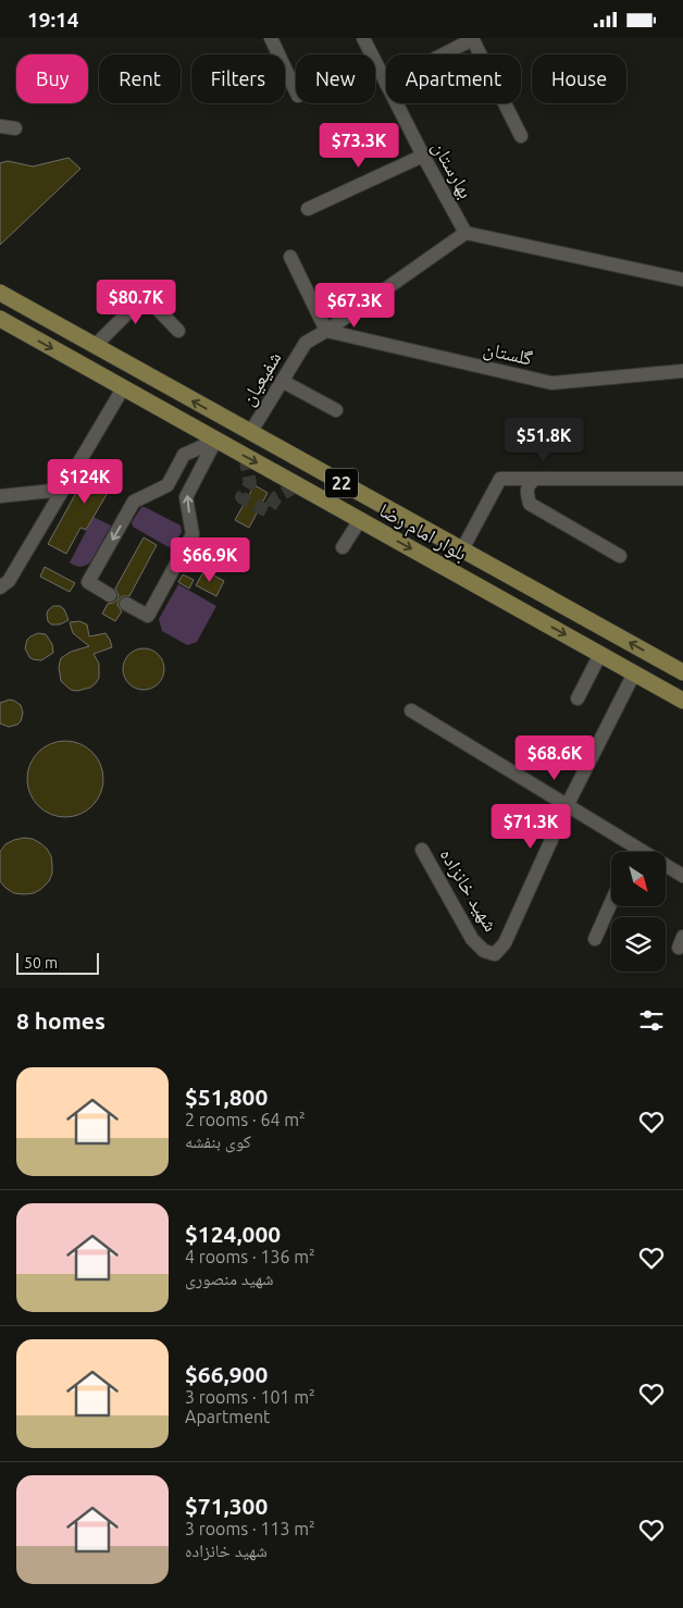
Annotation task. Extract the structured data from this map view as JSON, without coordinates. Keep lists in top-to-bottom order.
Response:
{
  "streets": {
    "main road": ["22", "بلوار امام رضا"],
    "street": [
      "بهارستان",
      "گلستان",
      "شفیعیان",
      "شهید خانزاده"
    ]
  },
  "crossings": [
    ["بهارستان", "شفیعیان"],
    ["گلستان", "شفیعیان"],
    ["شفیعیان", "بلوار امام رضا"],
    ["بلوار امام رضا", "شهید خانزاده"]
  ],
  "scale_bar": "50 m",
  "north": "bottom right",
  "page": {
    "status": "19:14",
    "chip": [
      "Buy",
      "Rent",
      "Filters",
      "New",
      "Apartment",
      "House"
    ],
    "price": [
      "$73.3K",
      "$80.7K",
      "$67.3K",
      "$51.8K",
      "$124K",
      "$66.9K",
      "$68.6K",
      "$71.3K"
    ],
    "scale": "50 m",
    "heading": "8 homes",
    "list": [
      {
        "name": "$51,800",
        "note": "2 rooms · 64 m² · کوی بنفشه"
      },
      {
        "name": "$124,000",
        "note": "4 rooms · 136 m² · شهید منصوری"
      },
      {
        "name": "$66,900",
        "note": "3 rooms · 101 m² · Apartment"
      },
      {
        "name": "$71,300",
        "note": "3 rooms · 113 m² · شهید خانزاده"
      }
    ]
  }
}
